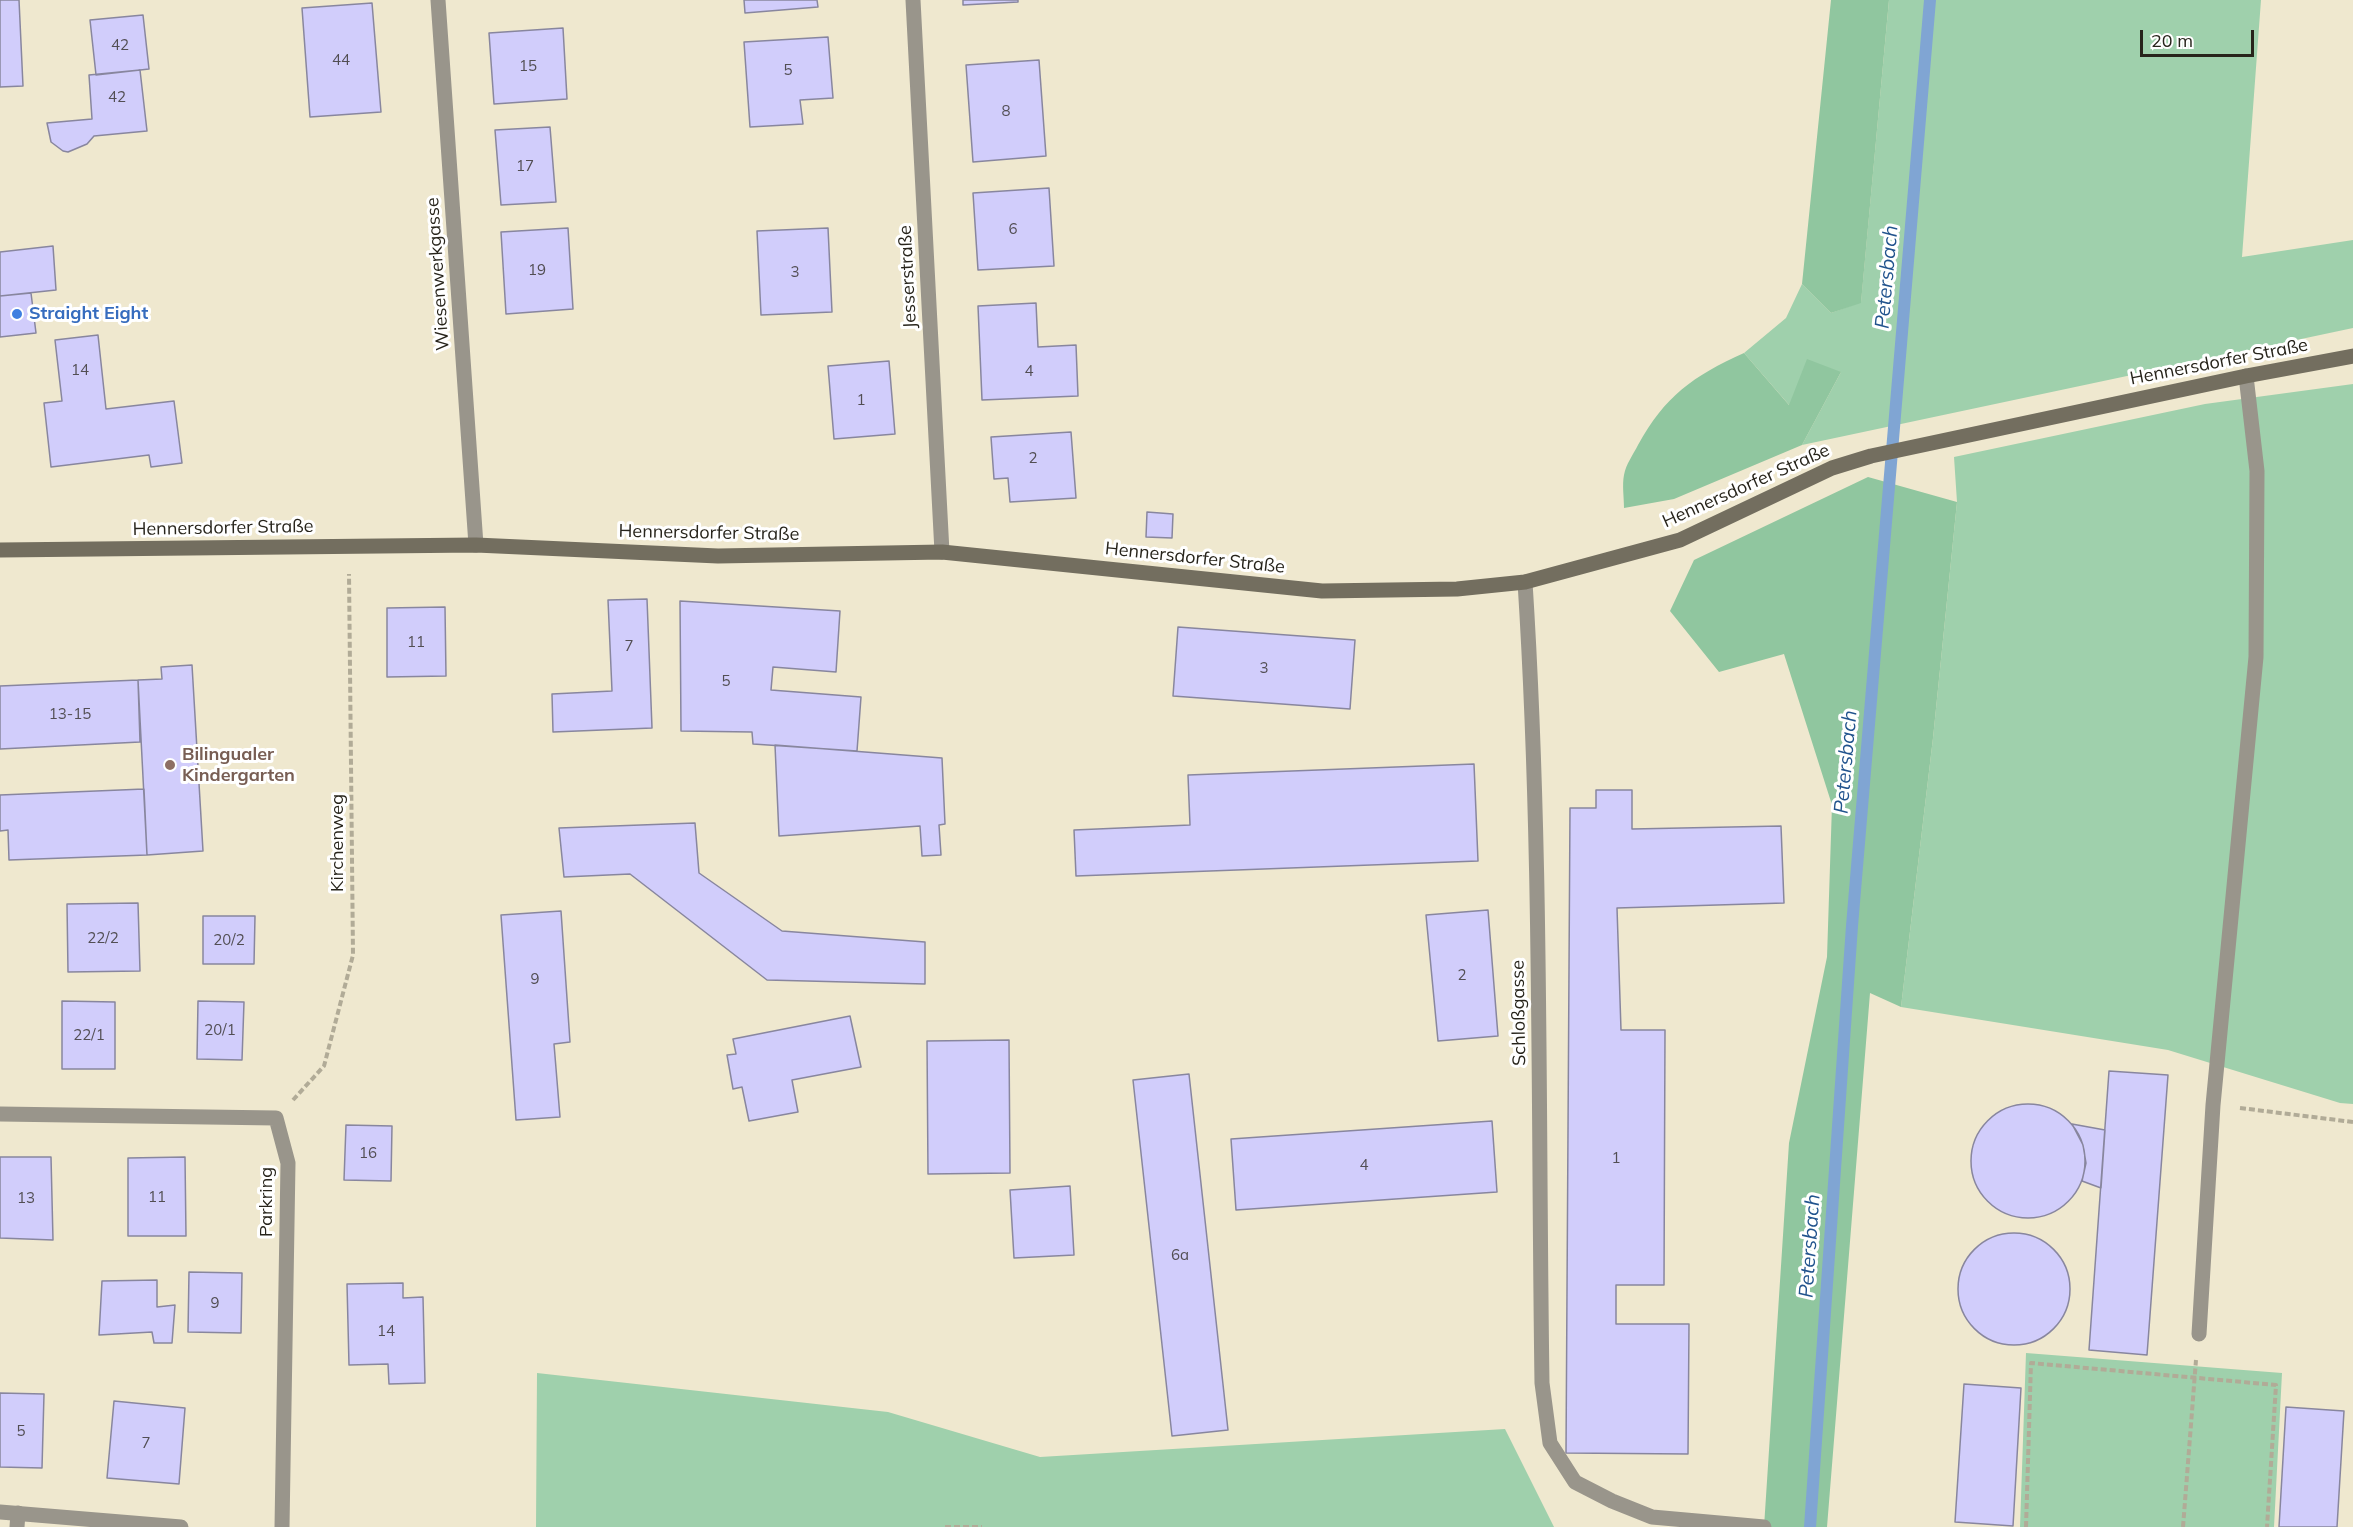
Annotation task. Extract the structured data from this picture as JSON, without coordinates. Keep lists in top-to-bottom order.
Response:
{
  "streets": {
    "street": [
      "Wiesenwerkgasse",
      "Jesserstraße",
      "Hennersdorfer Straße",
      "Schloßgasse",
      "Parkring"
    ],
    "path": ["Kirchenweg"]
  },
  "crossings": [
    ["Wiesenwerkgasse", "Hennersdorfer Straße"],
    ["Jesserstraße", "Hennersdorfer Straße"],
    ["Hennersdorfer Straße", "Kirchenweg"],
    ["Hennersdorfer Straße", "Schloßgasse"],
    ["Kirchenweg", "Parkring"]
  ],
  "water": ["Petersbach"],
  "places": ["Straight Eight", "Bilingualer Kindergarten"],
  "house_numbers": [
    "42",
    "44",
    "15",
    "5",
    "42",
    "8",
    "17",
    "6",
    "19",
    "3",
    "14",
    "4",
    "1",
    "2",
    "11",
    "7",
    "3",
    "5",
    "13-15",
    "22/2",
    "20/2",
    "2",
    "9",
    "20/1",
    "22/1",
    "16",
    "1",
    "4",
    "11",
    "13",
    "6a",
    "9",
    "14",
    "5",
    "7"
  ],
  "scale_bar": "20 m"
}
